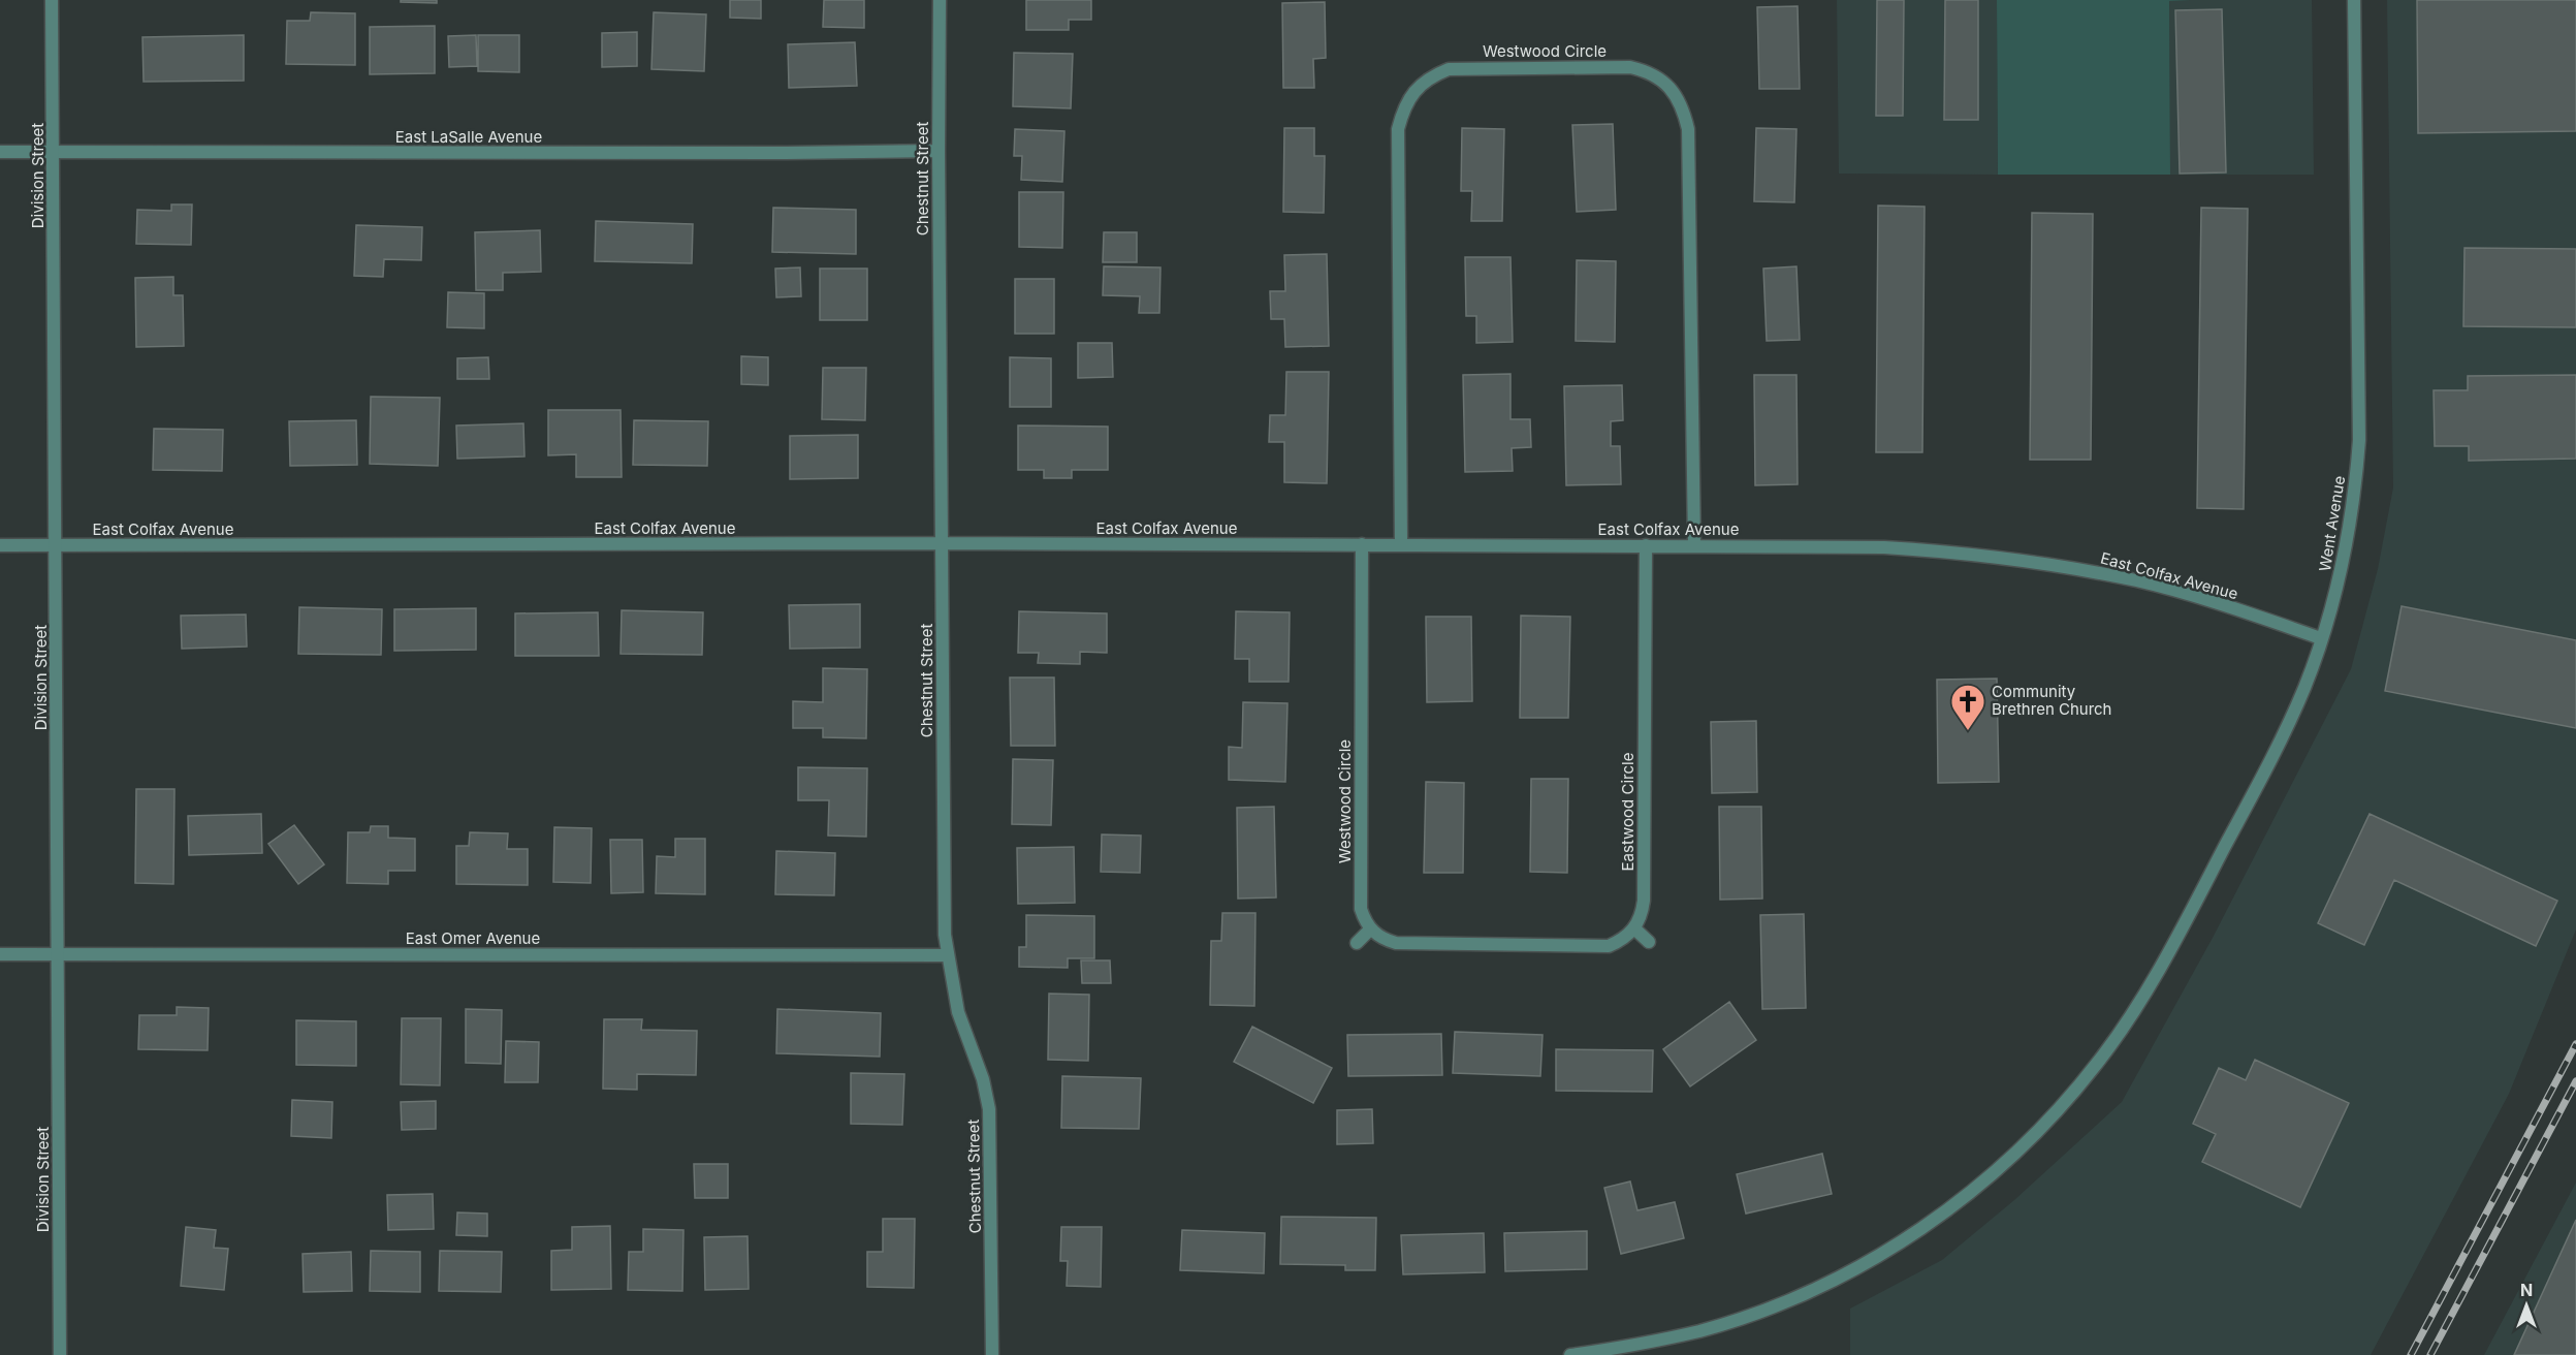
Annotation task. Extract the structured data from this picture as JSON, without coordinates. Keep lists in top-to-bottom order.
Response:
{
  "streets": {
    "street": [
      "Westwood Circle",
      "East LaSalle Avenue",
      "Division Street",
      "Chestnut Street",
      "Went Avenue",
      "East Colfax Avenue",
      "Eastwood Circle",
      "East Omer Avenue"
    ]
  },
  "crossings": [
    ["Westwood Circle", "East Colfax Avenue"],
    ["East LaSalle Avenue", "Division Street"],
    ["East LaSalle Avenue", "Chestnut Street"],
    ["Division Street", "East Colfax Avenue"],
    ["Division Street", "East Omer Avenue"],
    ["Chestnut Street", "East Colfax Avenue"],
    ["Chestnut Street", "East Omer Avenue"],
    ["Went Avenue", "East Colfax Avenue"],
    ["East Colfax Avenue", "Eastwood Circle"]
  ],
  "places": {
    "church": ["Community Brethren Church"]
  },
  "north": "top"
}
